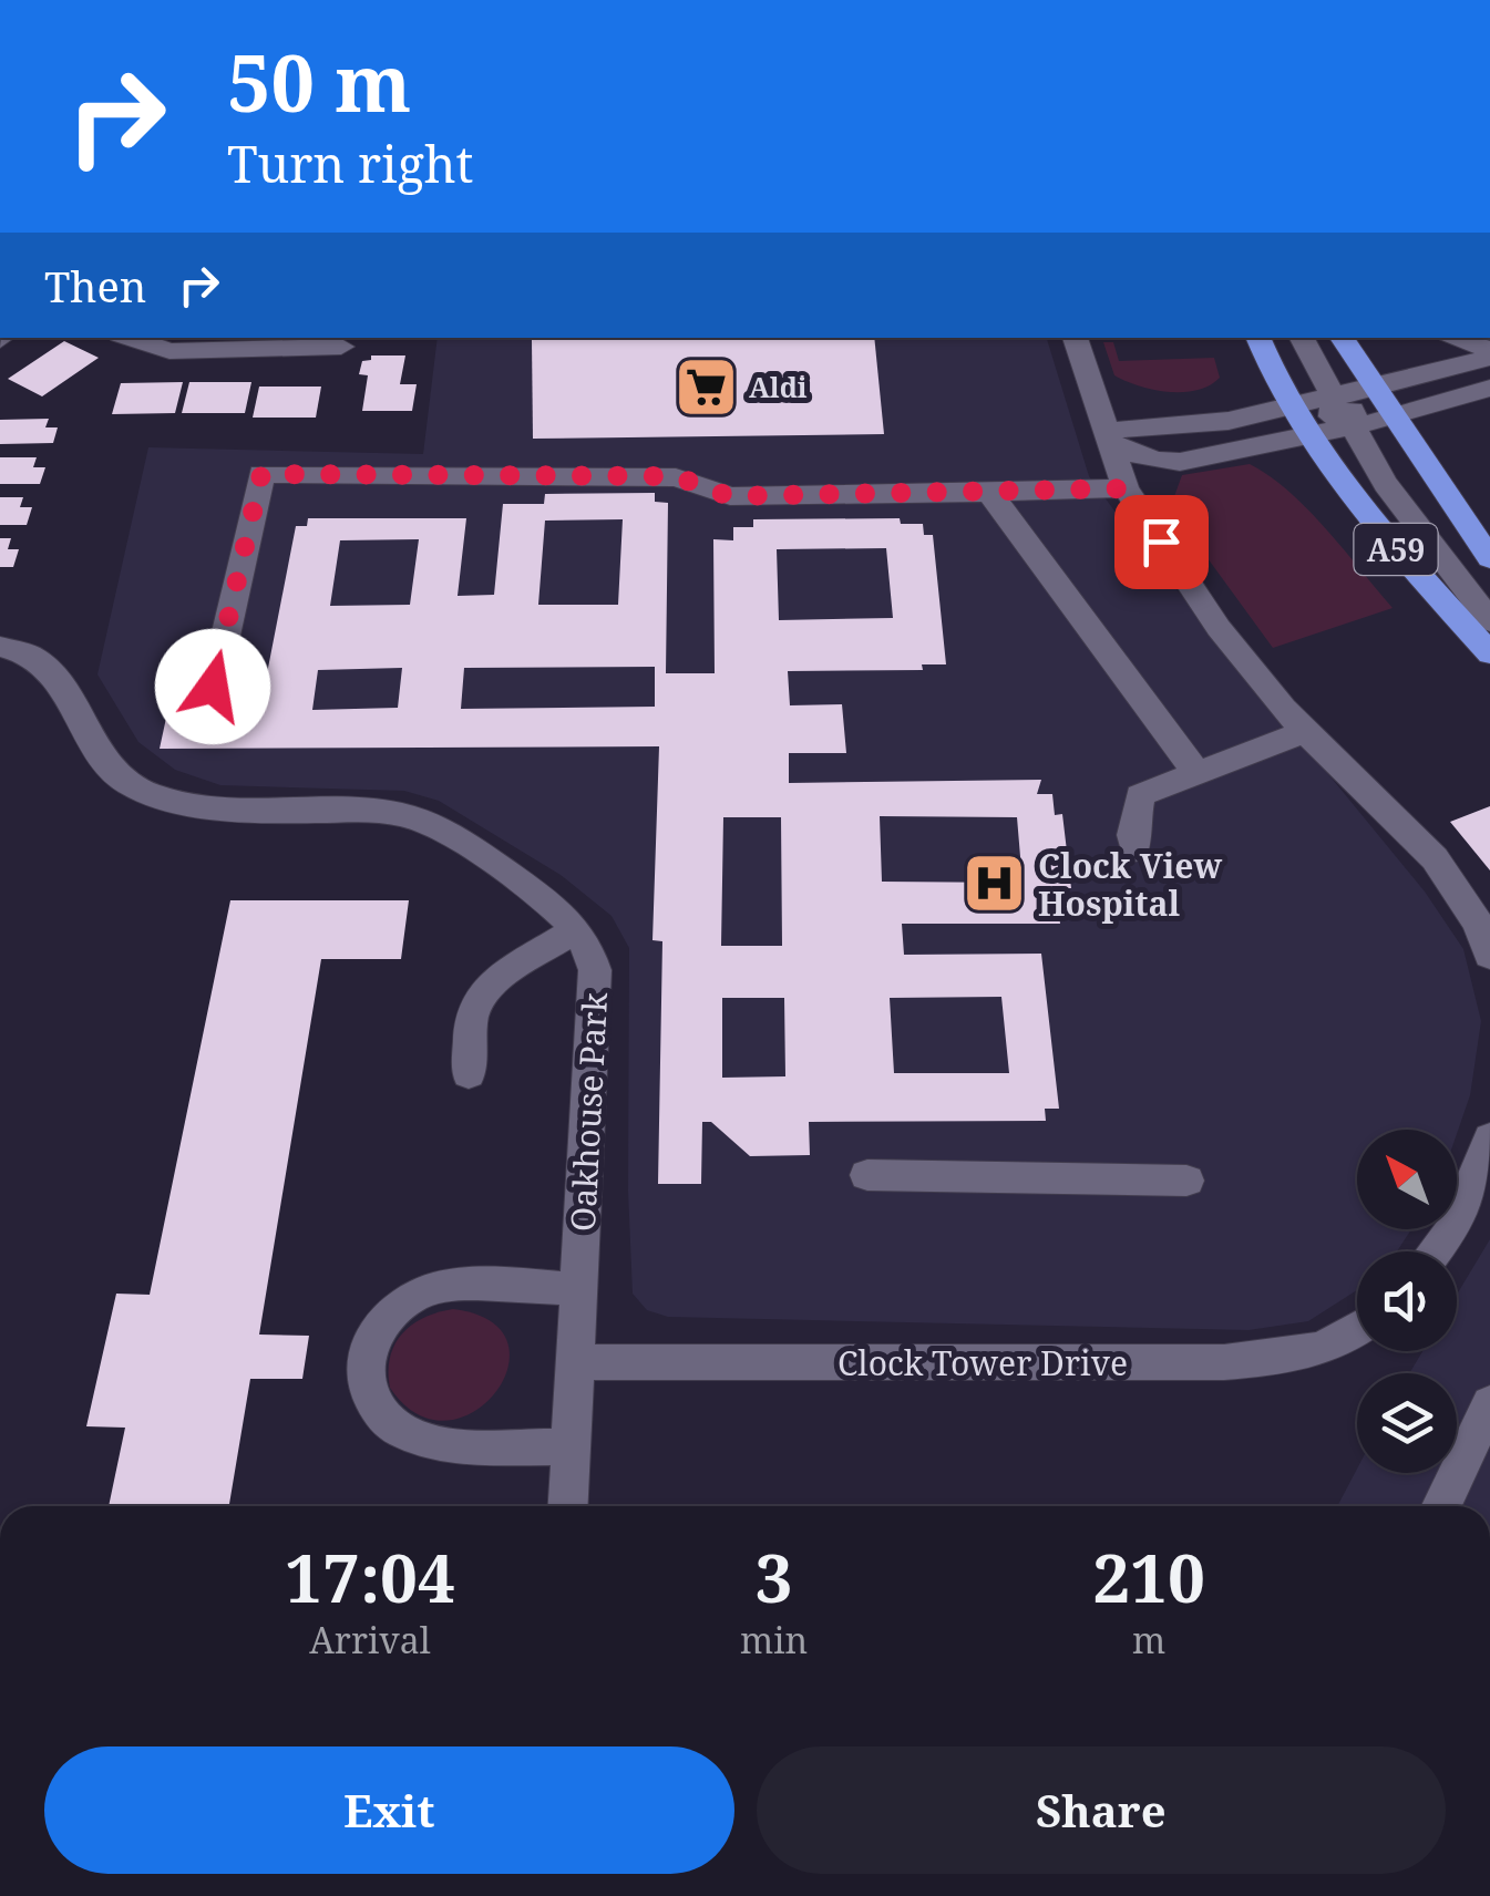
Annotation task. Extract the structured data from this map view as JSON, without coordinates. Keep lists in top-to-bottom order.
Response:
{
  "streets": {
    "highway": ["A59"],
    "street": ["Oakhouse Park", "Clock Tower Drive"]
  },
  "crossings": [
    ["Oakhouse Park", "Clock Tower Drive"]
  ],
  "places": {
    "supermarket": ["Aldi"],
    "hospital": ["Clock View Hospital"]
  },
  "north": "top left",
  "page": {
    "turn": ["50 m", "Turn right"],
    "then": "Then",
    "eta": [
      "17:04",
      "Arrival",
      "3",
      "min",
      "210",
      "m"
    ],
    "buttons": ["Exit", "Share"]
  }
}
